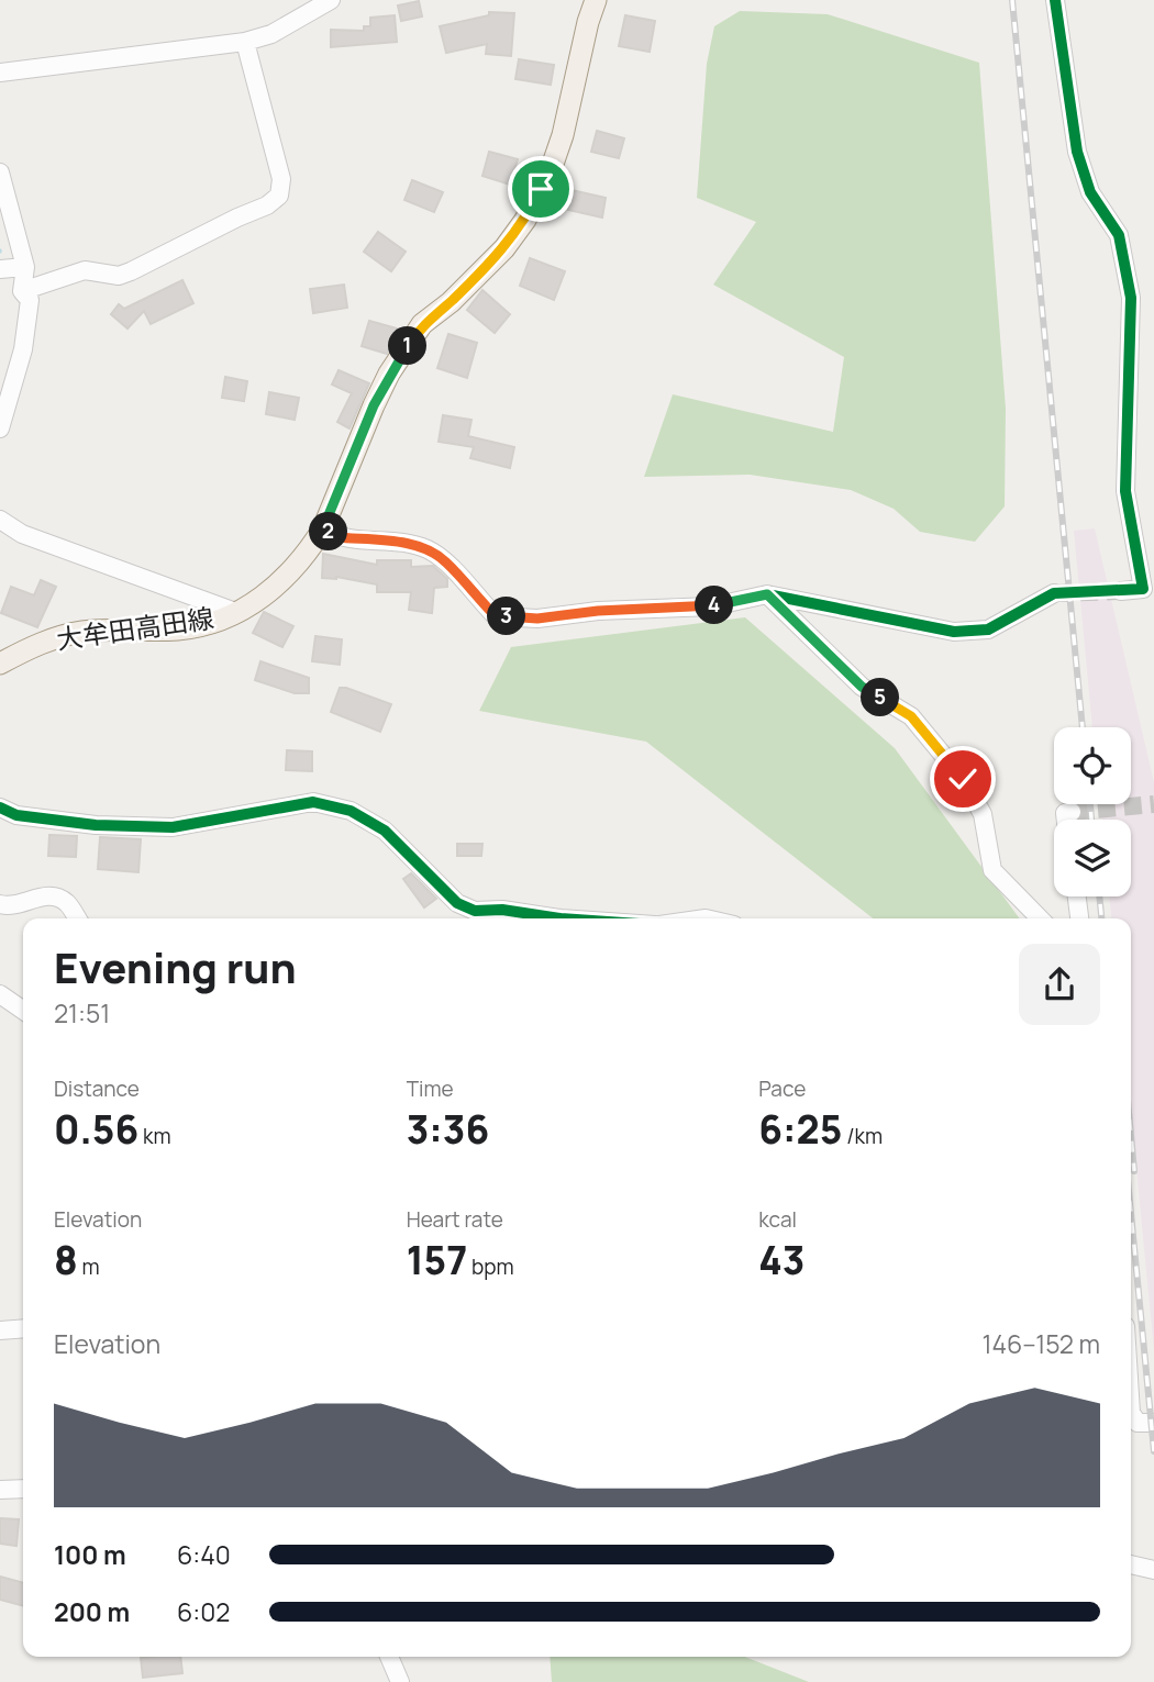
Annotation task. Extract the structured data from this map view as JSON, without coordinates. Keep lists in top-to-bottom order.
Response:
{
  "streets": {
    "main road": ["大牟田高田線"]
  },
  "page": {
    "pins": [
      "1",
      "2",
      "4",
      "3",
      "5"
    ],
    "heading": ["Evening run", "21:51"],
    "stats": [
      ["Distance", "0.56 km"],
      ["Time", "3:36"],
      ["Pace", "6:25 /km"],
      ["Elevation", "8 m"],
      ["Heart rate", "157 bpm"],
      ["kcal", "43"]
    ],
    "chart": ["Elevation", "146–152 m"],
    "list": [
      {
        "name": "100 m",
        "note": "6:40"
      },
      {
        "name": "200 m",
        "note": "6:02"
      }
    ]
  }
}
